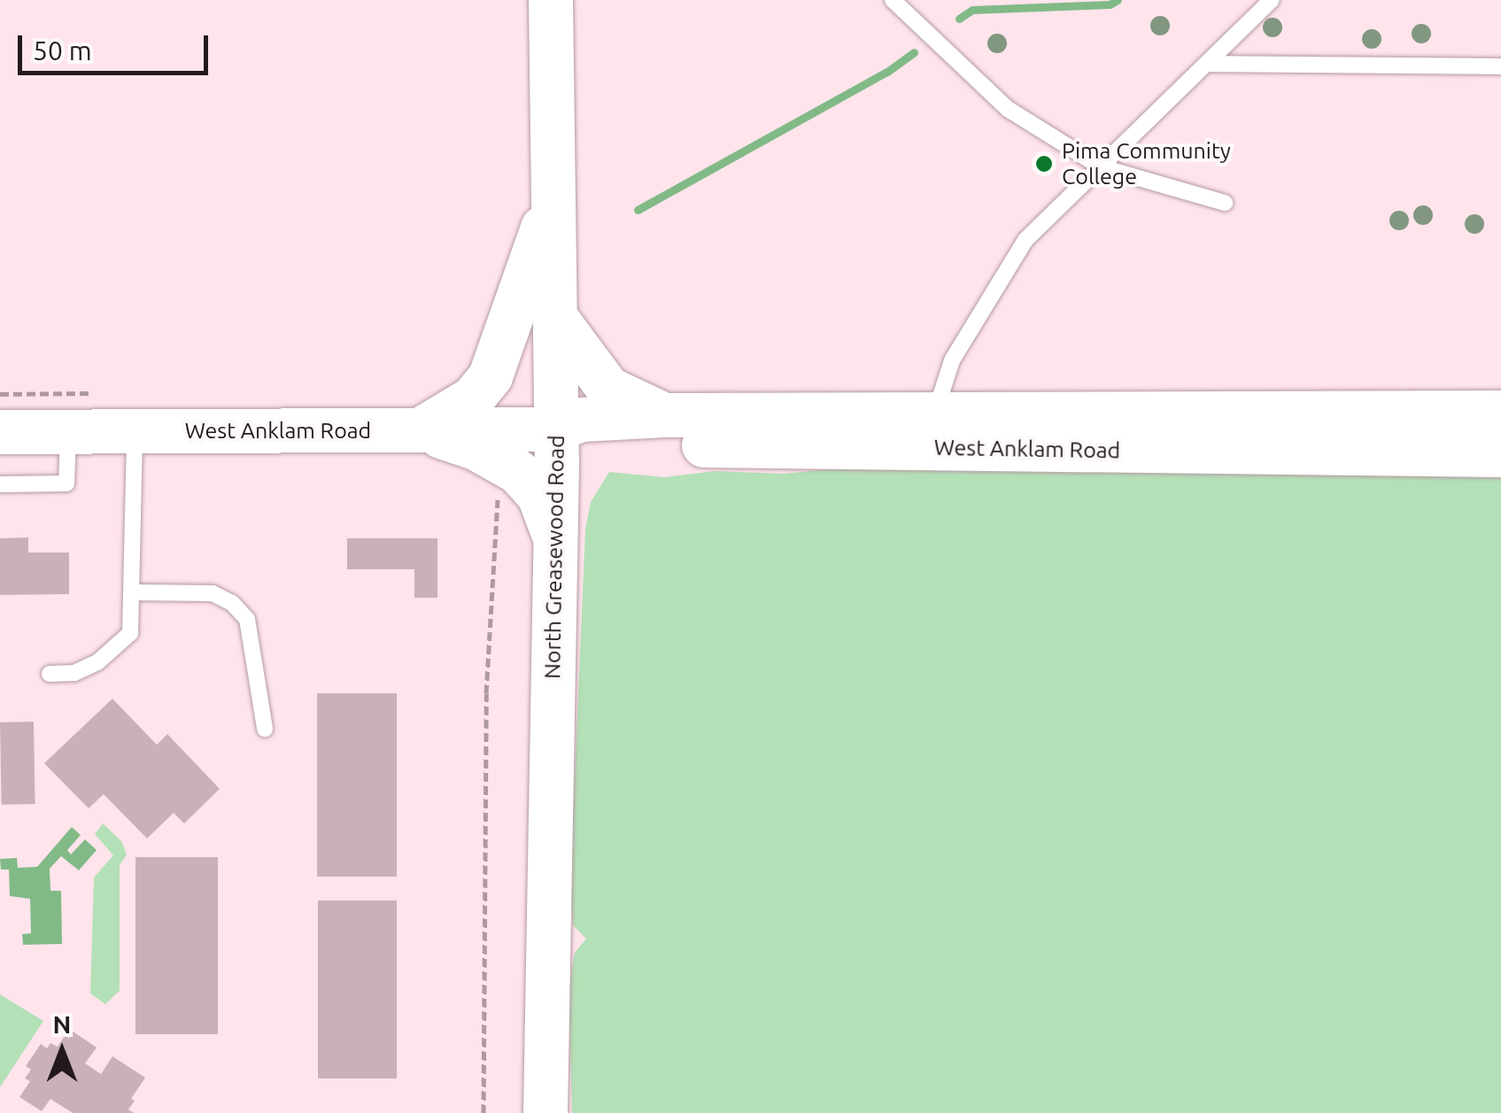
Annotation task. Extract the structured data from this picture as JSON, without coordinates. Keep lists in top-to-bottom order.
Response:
{
  "streets": {
    "main road": ["West Anklam Road", "North Greasewood Road"]
  },
  "crossings": [
    ["West Anklam Road", "North Greasewood Road"]
  ],
  "places": ["Pima Community College"],
  "scale_bar": "50 m",
  "north": "top"
}
